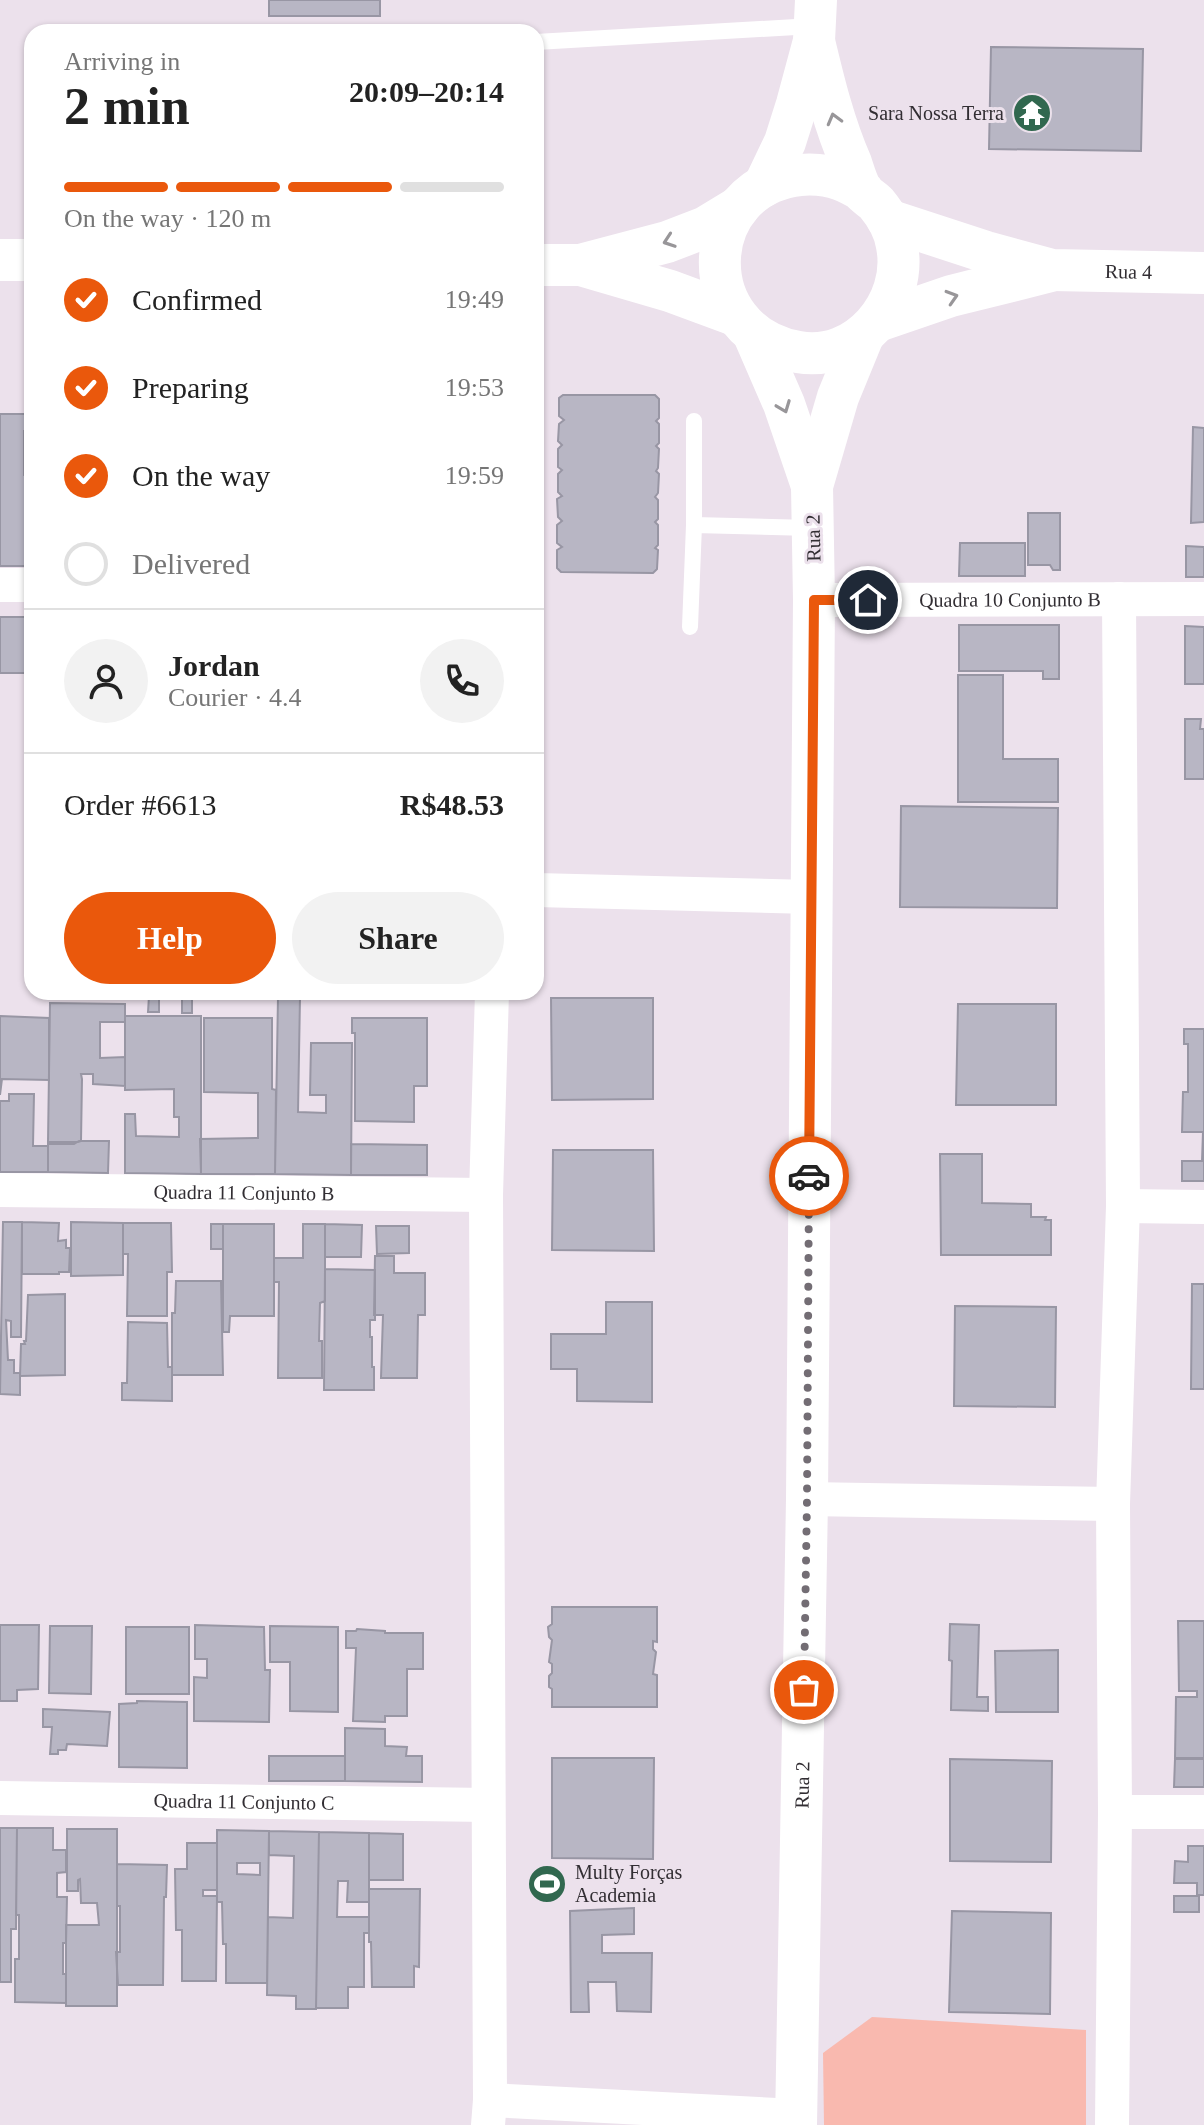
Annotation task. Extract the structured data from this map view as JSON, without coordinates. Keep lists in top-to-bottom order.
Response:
{
  "streets": {
    "street": [
      "Rua 4",
      "Rua 2",
      "Quadra 10 Conjunto B",
      "Quadra 11 Conjunto B",
      "Quadra 11 Conjunto C"
    ]
  },
  "crossings": [
    ["Rua 2", "Quadra 10 Conjunto B"]
  ],
  "places": {
    "temple": ["Sara Nossa Terra"],
    "sports": ["Multy Forças Academia"]
  },
  "page": {
    "heading": ["2 min", "Arriving in", "20:09–20:14"],
    "panel": [
      "Jordan",
      "Courier · 4.4",
      "Order #6613",
      "R$48.53"
    ],
    "bar": "On the way · 120 m",
    "list": [
      ["Confirmed", "19:49"],
      ["Preparing", "19:53"],
      ["On the way", "19:59"],
      "Delivered"
    ],
    "buttons": ["Help", "Share"]
  }
}
